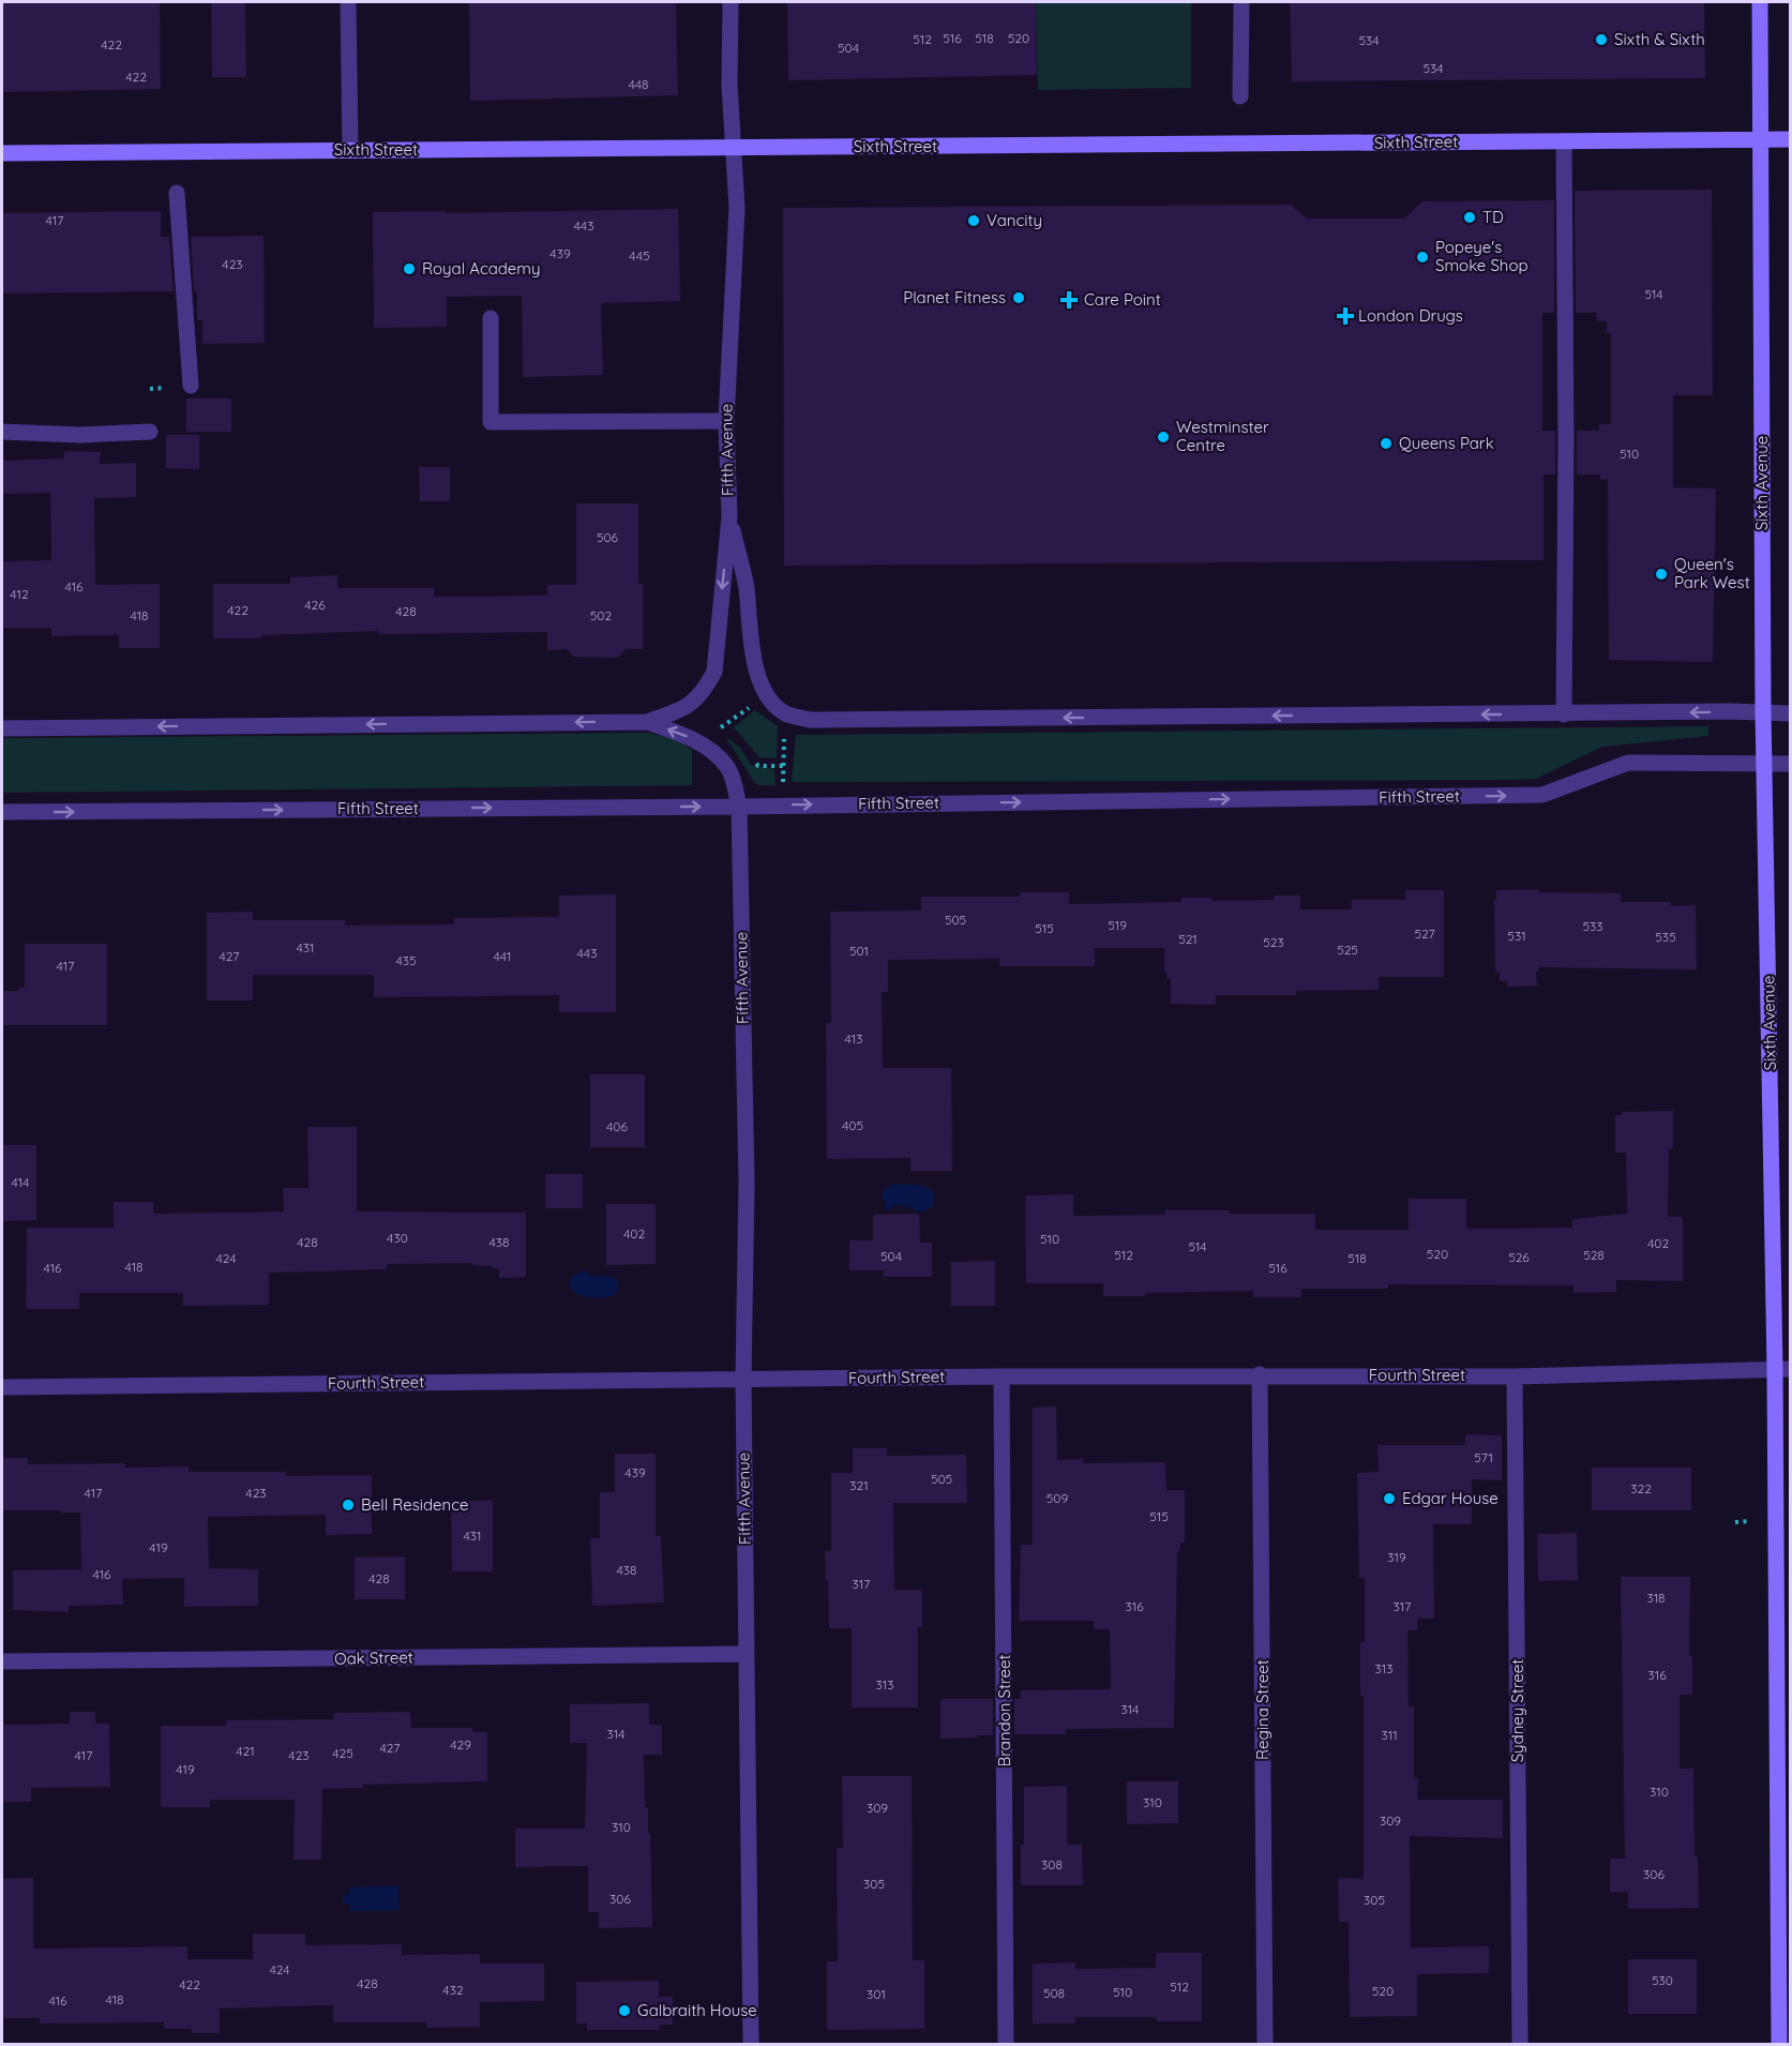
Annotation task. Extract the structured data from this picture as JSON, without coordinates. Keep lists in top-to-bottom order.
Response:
{
  "streets": {
    "street": [
      "Sixth Street",
      "Fifth Avenue",
      "Sixth Avenue",
      "Fifth Street",
      "Fourth Street",
      "Oak Street",
      "Regina Street",
      "Brandon Street",
      "Sydney Street"
    ]
  },
  "crossings": [
    ["Sixth Street", "Fifth Avenue"],
    ["Sixth Street", "Sixth Avenue"],
    ["Fifth Avenue", "Fifth Street"],
    ["Fifth Avenue", "Fourth Street"],
    ["Fifth Avenue", "Oak Street"],
    ["Sixth Avenue", "Fifth Street"],
    ["Sixth Avenue", "Fourth Street"],
    ["Fourth Street", "Regina Street"],
    ["Fourth Street", "Brandon Street"],
    ["Fourth Street", "Sydney Street"]
  ],
  "places": {
    "other": [
      "Sixth & Sixth",
      "TD",
      "Vancity",
      "Popeye's Smoke Shop",
      "Royal Academy",
      "Planet Fitness",
      "Westminster Centre",
      "Queens Park",
      "Queen's Park West",
      "Edgar House",
      "Bell Residence",
      "Galbraith House"
    ],
    "health": ["Care Point", "London Drugs"]
  },
  "house_numbers": [
    "516",
    "518",
    "520",
    "512",
    "534",
    "422",
    "504",
    "534",
    "422",
    "448",
    "417",
    "443",
    "439",
    "445",
    "423",
    "514",
    "510",
    "506",
    "416",
    "412",
    "426",
    "422",
    "428",
    "418",
    "502",
    "505",
    "519",
    "533",
    "515",
    "527",
    "531",
    "535",
    "521",
    "523",
    "431",
    "525",
    "501",
    "443",
    "427",
    "441",
    "435",
    "417",
    "413",
    "405",
    "406",
    "414",
    "402",
    "430",
    "510",
    "428",
    "438",
    "402",
    "514",
    "520",
    "512",
    "528",
    "504",
    "526",
    "424",
    "518",
    "418",
    "416",
    "516",
    "571",
    "439",
    "505",
    "321",
    "322",
    "417",
    "423",
    "509",
    "515",
    "431",
    "419",
    "319",
    "438",
    "416",
    "428",
    "317",
    "318",
    "316",
    "317",
    "313",
    "316",
    "313",
    "314",
    "314",
    "311",
    "429",
    "427",
    "421",
    "425",
    "417",
    "423",
    "419",
    "310",
    "310",
    "309",
    "309",
    "310",
    "308",
    "306",
    "305",
    "306",
    "305",
    "424",
    "530",
    "428",
    "422",
    "512",
    "432",
    "520",
    "510",
    "508",
    "301",
    "418",
    "416"
  ]
}
